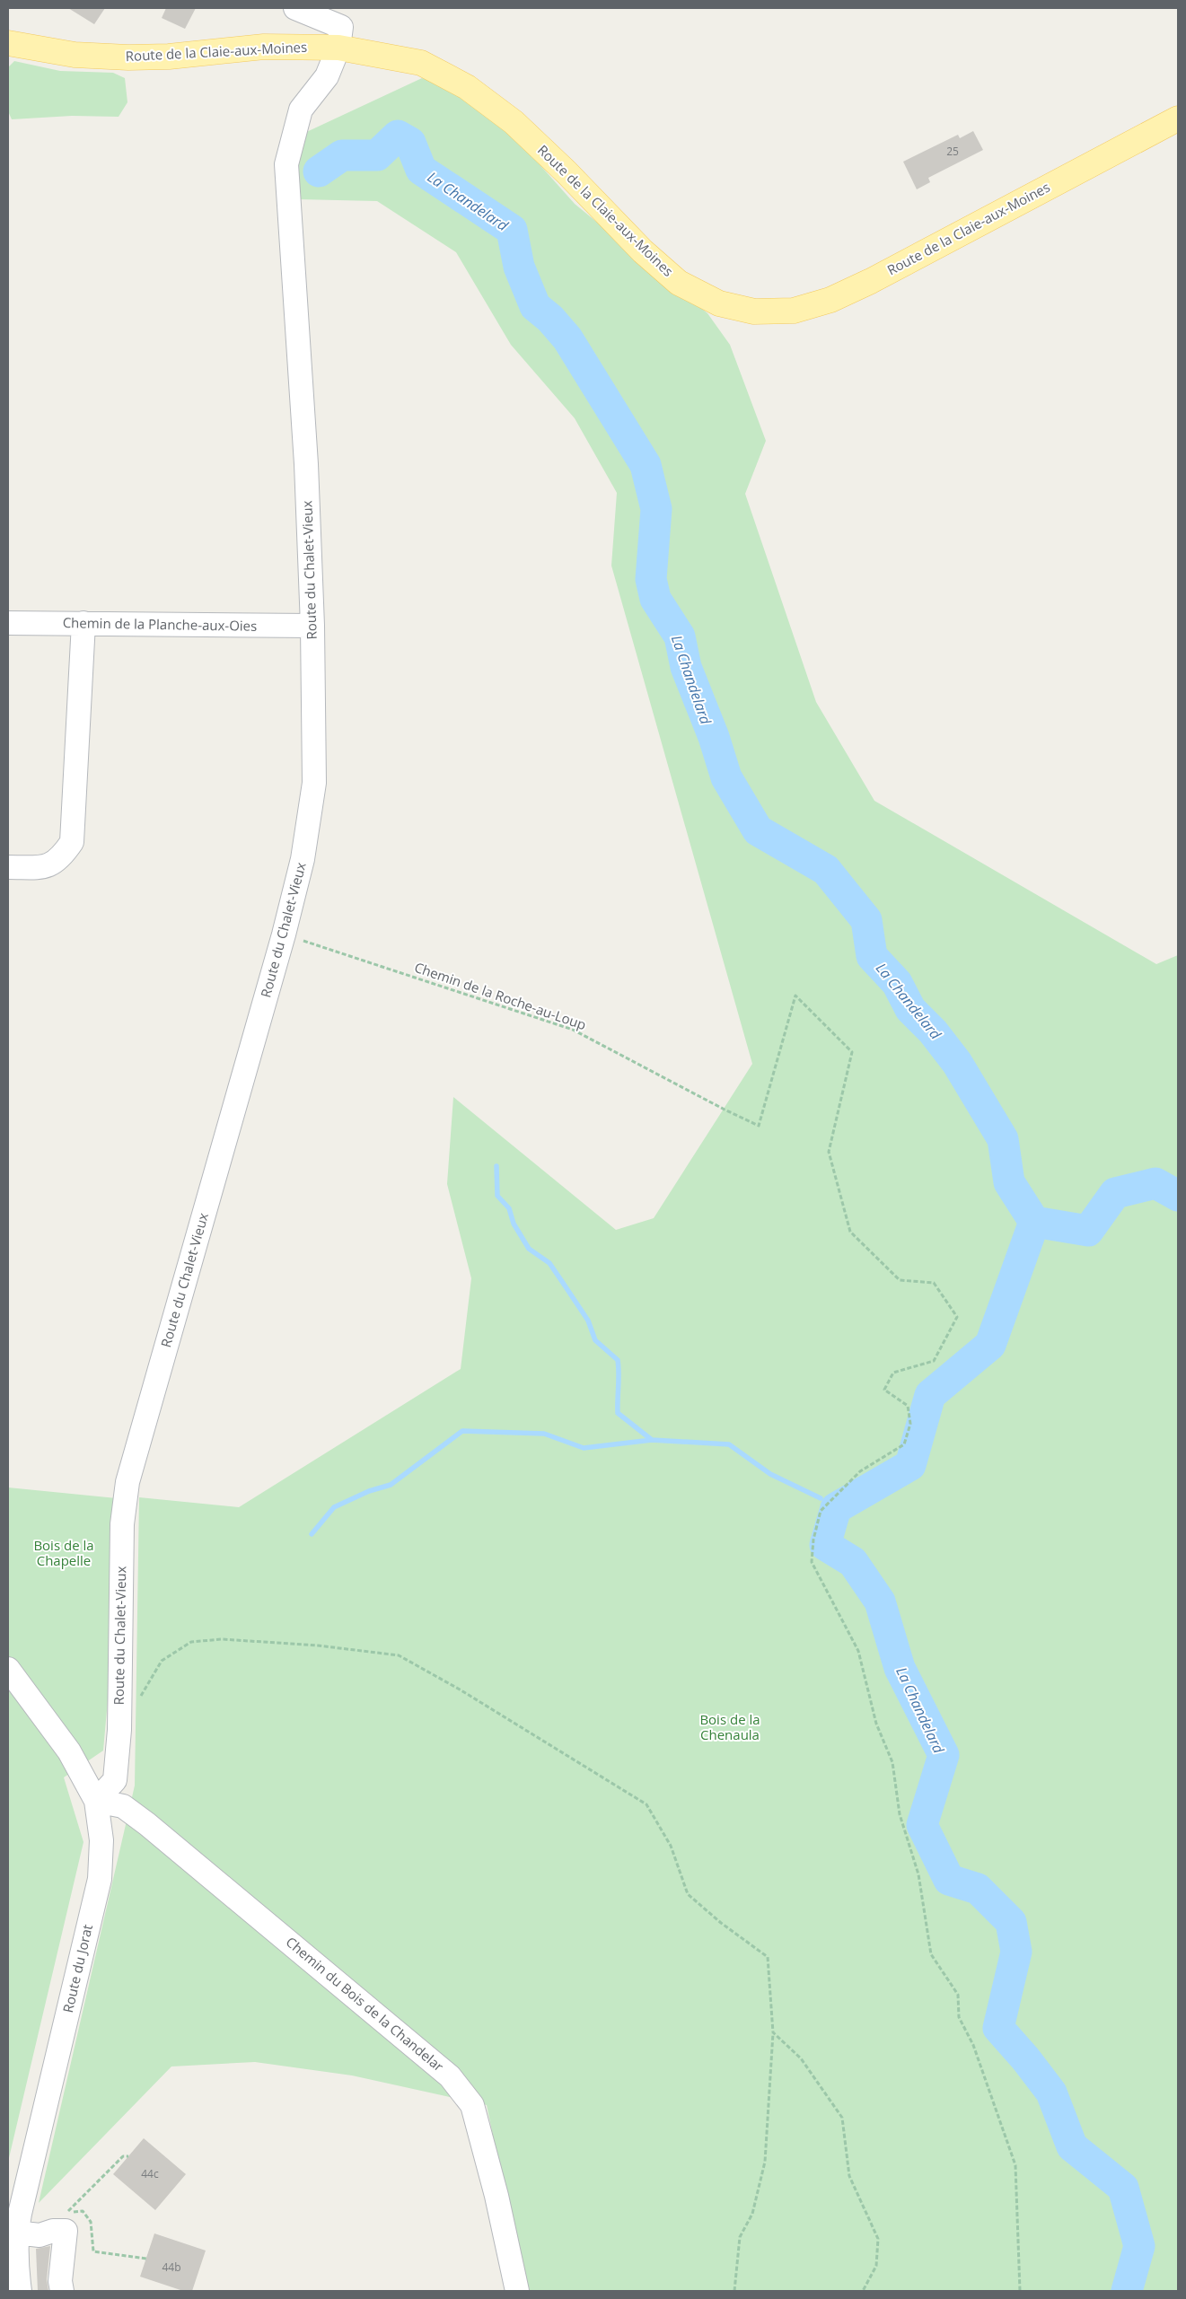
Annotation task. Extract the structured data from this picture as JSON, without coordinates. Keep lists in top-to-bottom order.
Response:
{
  "streets": {
    "main road": ["Route de la Claie-aux-Moines"],
    "street": [
      "Route du Chalet-Vieux",
      "Chemin de la Planche-aux-Oies",
      "Route du Jorat",
      "Chemin du Bois de la Chandelar"
    ],
    "path": ["Chemin de la Roche-au-Loup"]
  },
  "crossings": [
    ["Route de la Claie-aux-Moines", "Route du Chalet-Vieux"],
    ["Route du Chalet-Vieux", "Chemin de la Planche-aux-Oies"],
    ["Route du Chalet-Vieux", "Chemin de la Roche-au-Loup"],
    ["Route du Chalet-Vieux", "Route du Jorat"],
    ["Route du Chalet-Vieux", "Chemin du Bois de la Chandelar"],
    ["Route du Jorat", "Chemin du Bois de la Chandelar"]
  ],
  "water": ["La Chandelard"],
  "parks": ["Bois de la Chapelle", "Bois de la Chenaula"],
  "house_numbers": ["25", "44c", "44b"]
}
